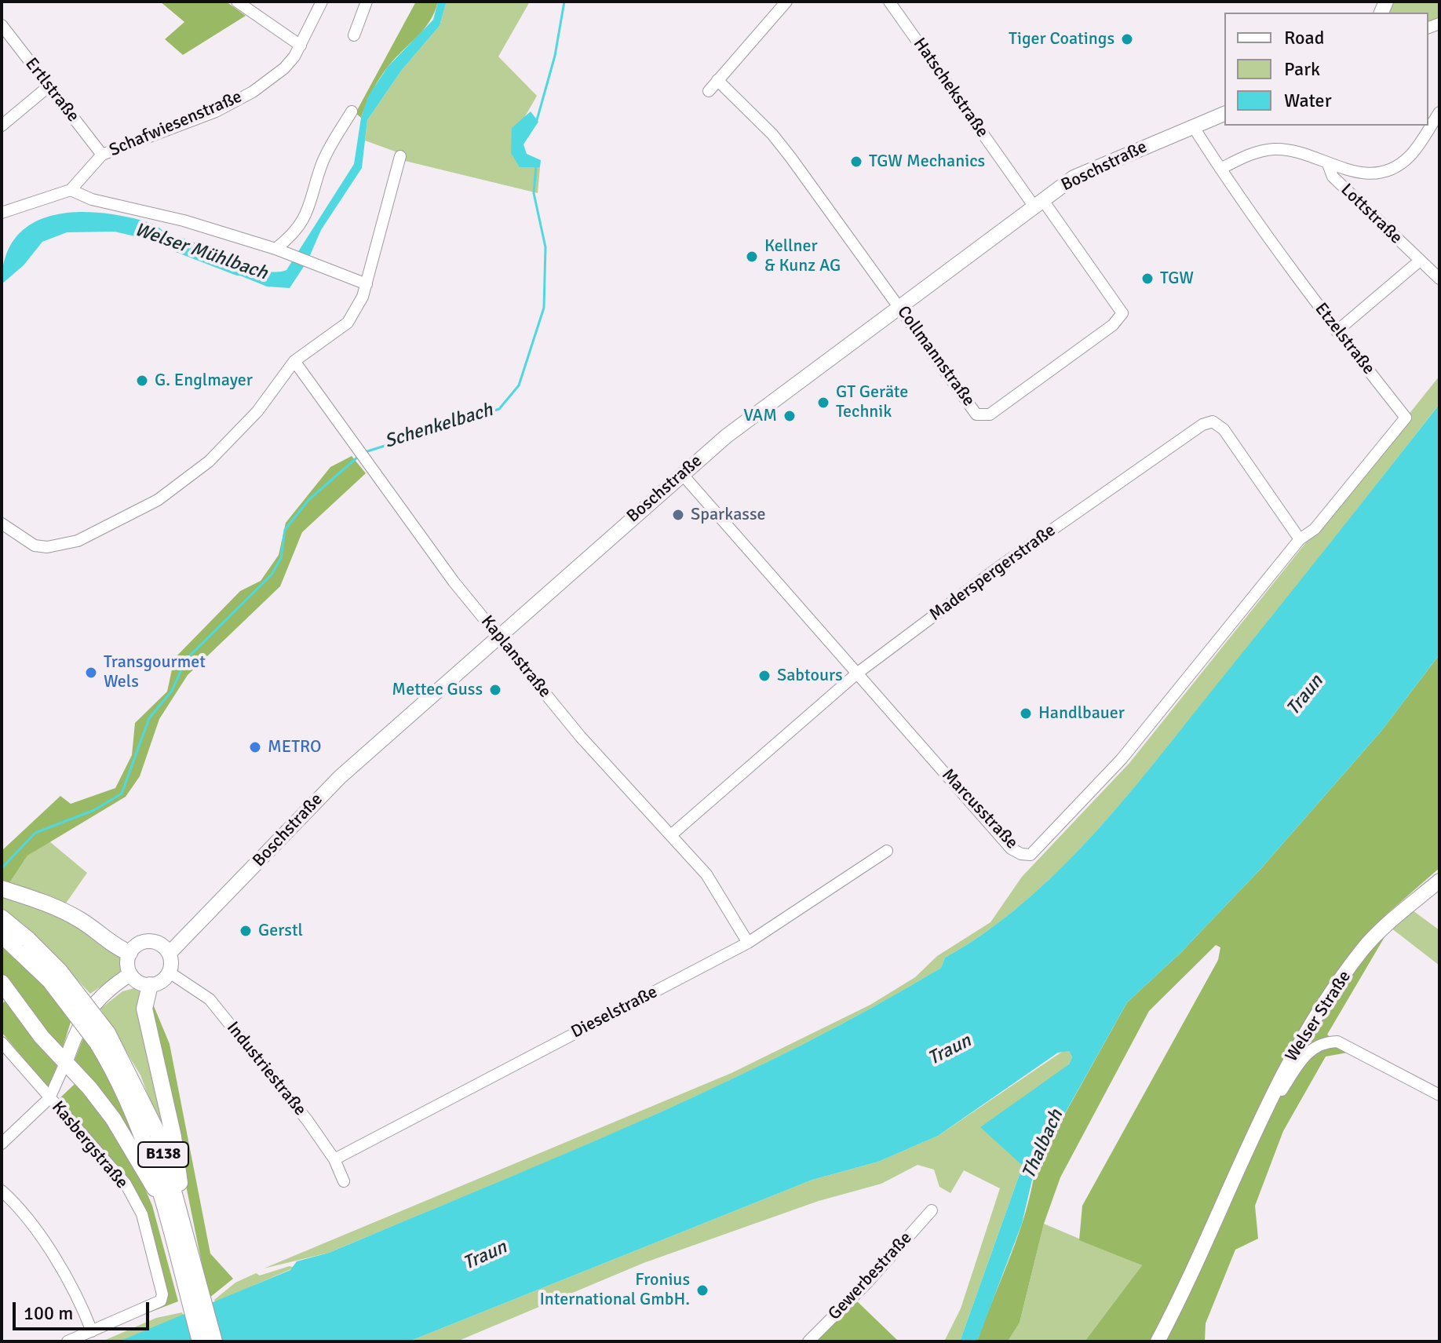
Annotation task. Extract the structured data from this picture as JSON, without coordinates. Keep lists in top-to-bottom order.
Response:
{
  "streets": {
    "main road": ["Boschstraße", "Welser Straße", "B138"],
    "street": [
      "Hatschekstraße",
      "Ertlstraße",
      "Schafwiesenstraße",
      "Lottstraße",
      "Etzelstraße",
      "Collmannstraße",
      "Maderspergerstraße",
      "Kaplanstraße",
      "Marcusstraße",
      "Dieselstraße",
      "Industriestraße",
      "Kasbergstraße",
      "Gewerbestraße"
    ]
  },
  "crossings": [
    ["Hatschekstraße", "Boschstraße"],
    ["Hatschekstraße", "Collmannstraße"],
    ["Ertlstraße", "Schafwiesenstraße"],
    ["Boschstraße", "Etzelstraße"],
    ["Boschstraße", "Collmannstraße"],
    ["Boschstraße", "Kaplanstraße"],
    ["Boschstraße", "Marcusstraße"],
    ["Boschstraße", "Industriestraße"],
    ["Etzelstraße", "Maderspergerstraße"],
    ["Etzelstraße", "Marcusstraße"],
    ["Maderspergerstraße", "Kaplanstraße"],
    ["Maderspergerstraße", "Marcusstraße"],
    ["Kaplanstraße", "Dieselstraße"],
    ["Dieselstraße", "Industriestraße"]
  ],
  "water": [
    "Welser Mühlbach",
    "Schenkelbach",
    "Traun",
    "Thalbach"
  ],
  "places": [
    "Tiger Coatings",
    "TGW Mechanics",
    "Kellner & Kunz AG",
    "TGW",
    "G. Englmayer",
    "GT Geräte Technik",
    "VAM",
    "Sparkasse",
    "Transgourmet Wels",
    "Sabtours",
    "Mettec Guss",
    "Handlbauer",
    "METRO",
    "Gerstl",
    "Fronius International GmbH."
  ],
  "legend": ["Road", "Park", "Water"],
  "scale_bar": "100 m"
}
